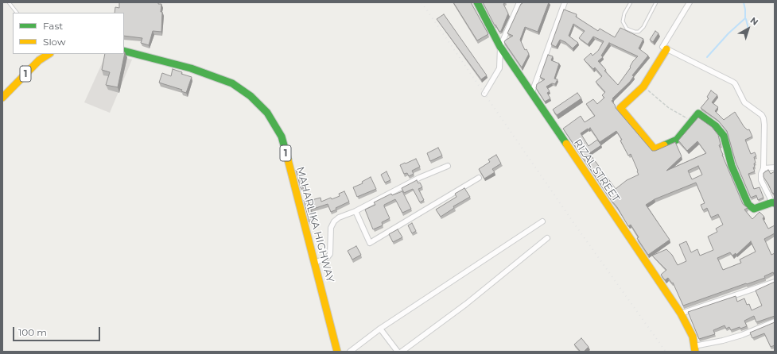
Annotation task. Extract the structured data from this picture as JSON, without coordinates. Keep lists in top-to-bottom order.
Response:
{
  "streets": {
    "main road": ["1", "RIZAL STREET", "MAHARLIKA HIGHWAY"]
  },
  "legend": ["Fast", "Slow"],
  "scale_bar": "100 m",
  "north": "top right"
}
